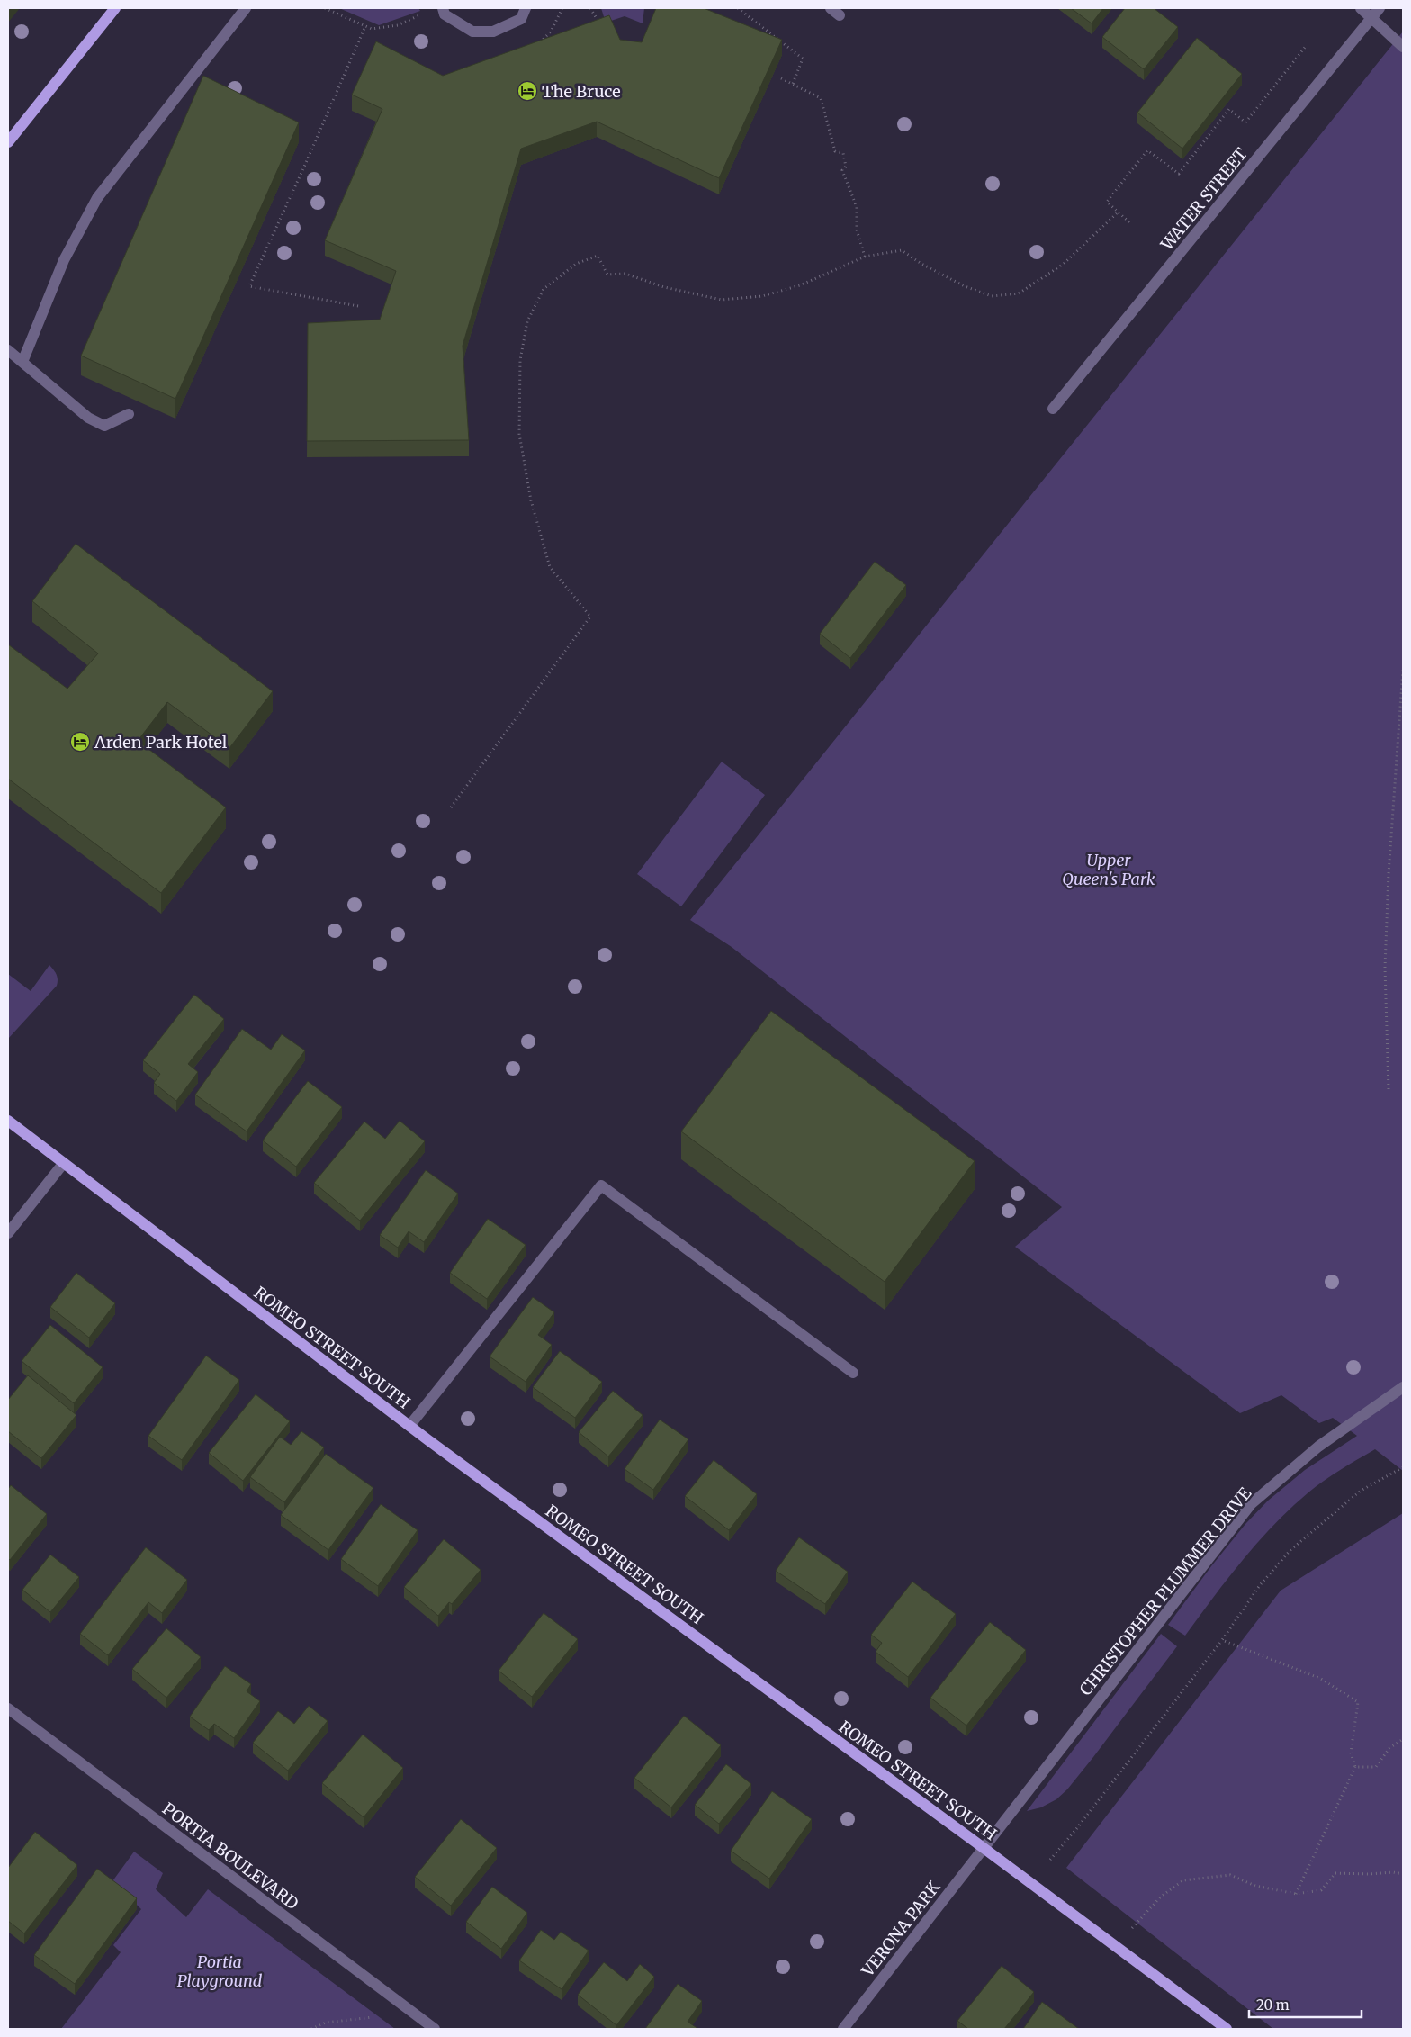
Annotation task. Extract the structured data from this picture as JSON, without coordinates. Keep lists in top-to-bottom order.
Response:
{
  "streets": {
    "main road": ["ROMEO STREET SOUTH"],
    "street": [
      "WATER STREET",
      "CHRISTOPHER PLUMMER DRIVE",
      "PORTIA BOULEVARD",
      "VERONA PARK"
    ]
  },
  "crossings": [
    ["ROMEO STREET SOUTH", "CHRISTOPHER PLUMMER DRIVE"],
    ["ROMEO STREET SOUTH", "VERONA PARK"],
    ["CHRISTOPHER PLUMMER DRIVE", "VERONA PARK"]
  ],
  "parks": ["Upper Queen's Park", "Portia Playground"],
  "places": {
    "hotel": ["The Bruce", "Arden Park Hotel"]
  },
  "scale_bar": "20 m"
}
